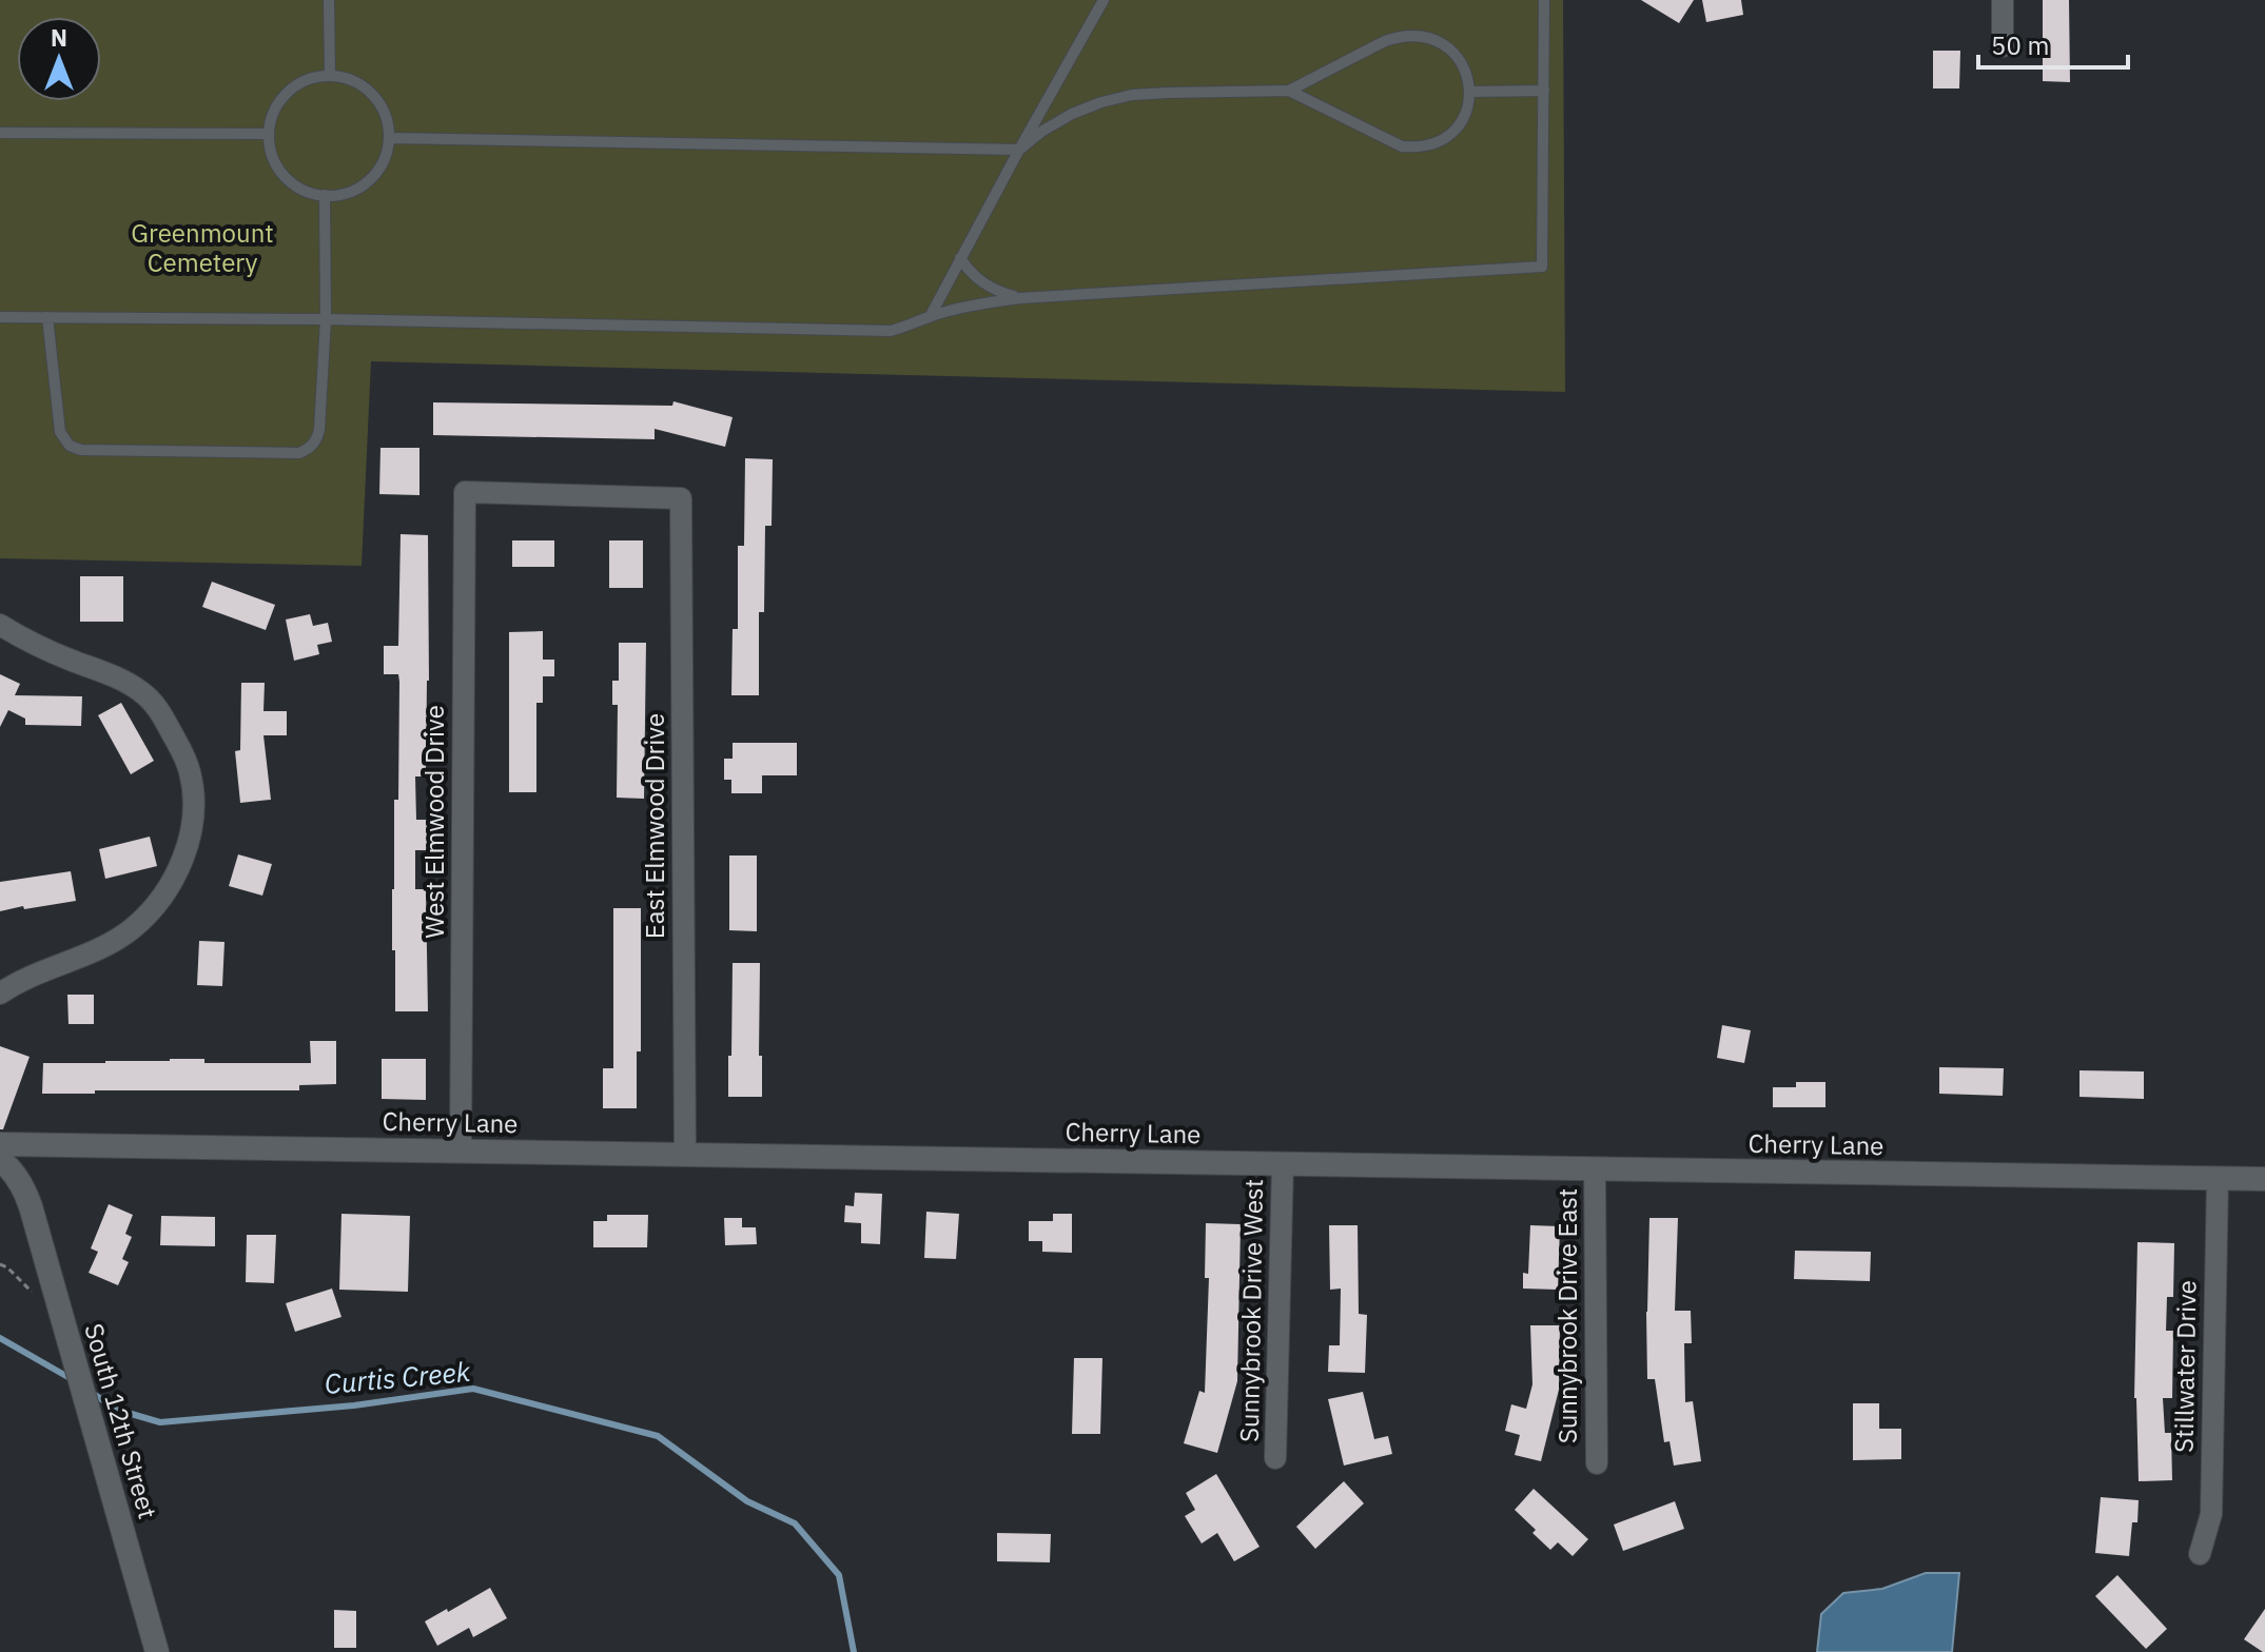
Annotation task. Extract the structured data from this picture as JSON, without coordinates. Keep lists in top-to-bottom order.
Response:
{
  "streets": {
    "street": [
      "West Elmwood Drive",
      "East Elmwood Drive",
      "Cherry Lane",
      "Sunnybrook Drive West",
      "Sunnybrook Drive East",
      "Stillwater Drive",
      "South 12th Street"
    ]
  },
  "crossings": [
    ["West Elmwood Drive", "East Elmwood Drive"],
    ["West Elmwood Drive", "Cherry Lane"],
    ["East Elmwood Drive", "Cherry Lane"],
    ["Cherry Lane", "Sunnybrook Drive West"],
    ["Cherry Lane", "Sunnybrook Drive East"],
    ["Cherry Lane", "Stillwater Drive"]
  ],
  "water": ["Curtis Creek"],
  "parks": ["Greenmount Cemetery"],
  "scale_bar": "50 m",
  "north": "top"
}
